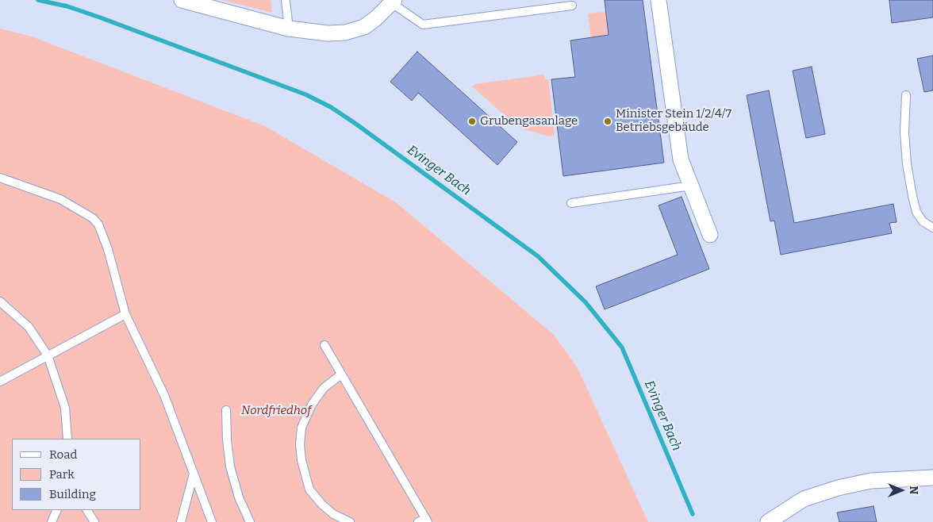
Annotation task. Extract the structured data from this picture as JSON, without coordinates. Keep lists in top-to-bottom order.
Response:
{
  "water": ["Evinger Bach"],
  "parks": ["Nordfriedhof"],
  "places": ["Grubengasanlage", "Minister Stein 1/2/4/7 Betriebsgebäude"],
  "legend": ["Road", "Park", "Building"],
  "north": "right"
}
